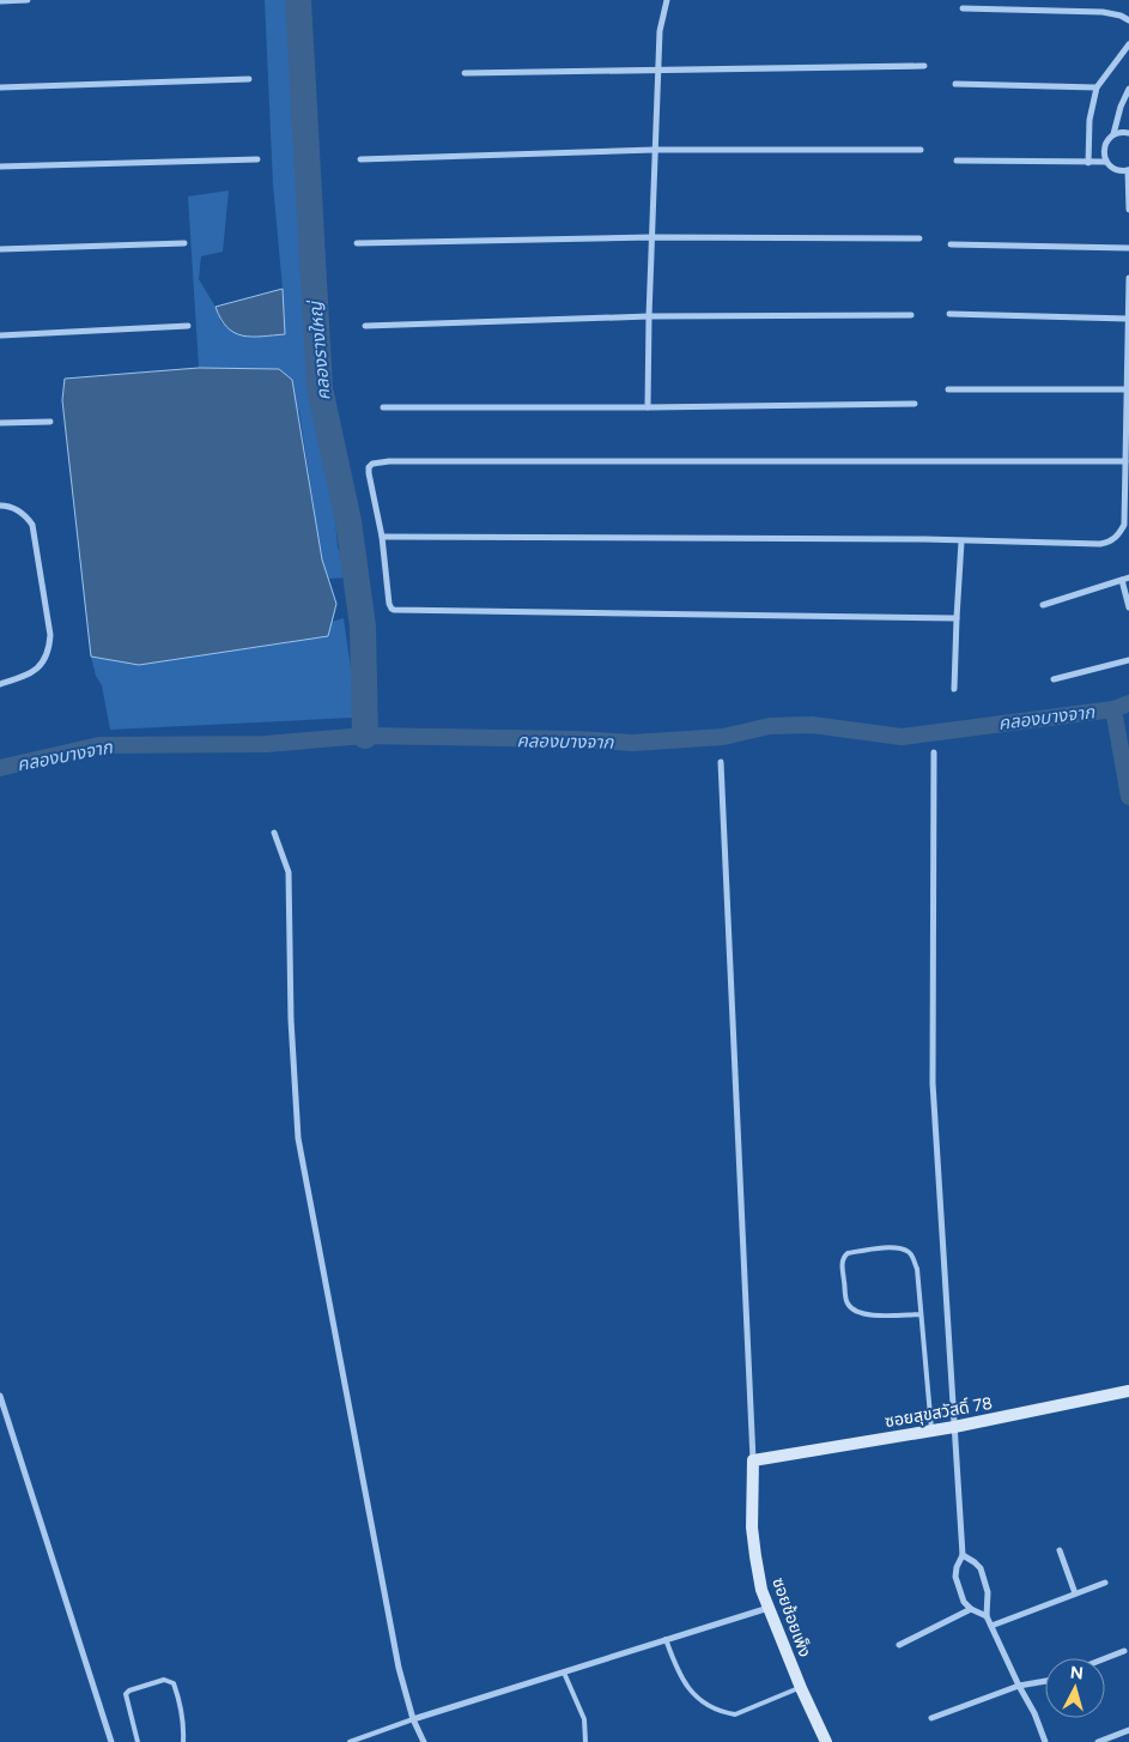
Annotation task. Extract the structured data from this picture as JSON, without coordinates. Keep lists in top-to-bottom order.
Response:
{
  "streets": {
    "street": ["ซอยสุขสวัสดิ์ 78", "ซอยช้อยเพ็ง"]
  },
  "crossings": [
    ["ซอยสุขสวัสดิ์ 78", "ซอยช้อยเพ็ง"]
  ],
  "water": ["คลองรางใหญ่", "คลองบางจาก"],
  "north": "top"
}
